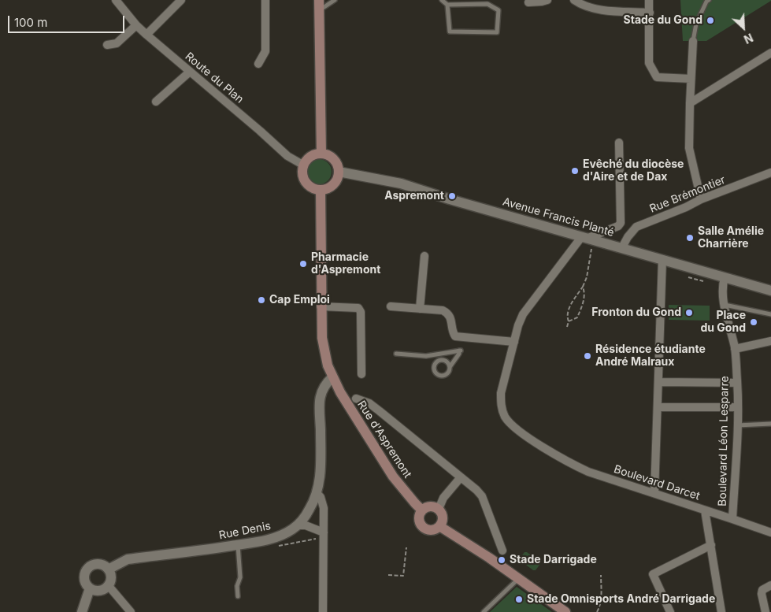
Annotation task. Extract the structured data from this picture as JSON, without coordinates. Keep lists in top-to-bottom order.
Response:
{
  "streets": {
    "main road": ["Rue d'Aspremont"],
    "street": [
      "Route du Plan",
      "Rue Brémontier",
      "Avenue Francis Planté",
      "Boulevard Léon Lesparre",
      "Boulevard Darcet",
      "Rue Denis"
    ]
  },
  "crossings": [
    ["Route du Plan", "Avenue Francis Planté"],
    ["Route du Plan", "Rue d'Aspremont"],
    ["Rue Brémontier", "Avenue Francis Planté"],
    ["Avenue Francis Planté", "Rue d'Aspremont"],
    ["Avenue Francis Planté", "Boulevard Léon Lesparre"],
    ["Avenue Francis Planté", "Boulevard Darcet"],
    ["Rue d'Aspremont", "Rue Denis"],
    ["Boulevard Léon Lesparre", "Boulevard Darcet"]
  ],
  "places": [
    "Stade du Gond",
    "Evêché du diocèse d'Aire et de Dax",
    "Aspremont",
    "Salle Amélie Charrière",
    "Pharmacie d'Aspremont",
    "Cap Emploi",
    "Fronton du Gond",
    "Place du Gond",
    "Résidence étudiante André Malraux",
    "Stade Darrigade",
    "Stade Omnisports André Darrigade"
  ],
  "scale_bar": "100 m",
  "north": "bottom right"
}
